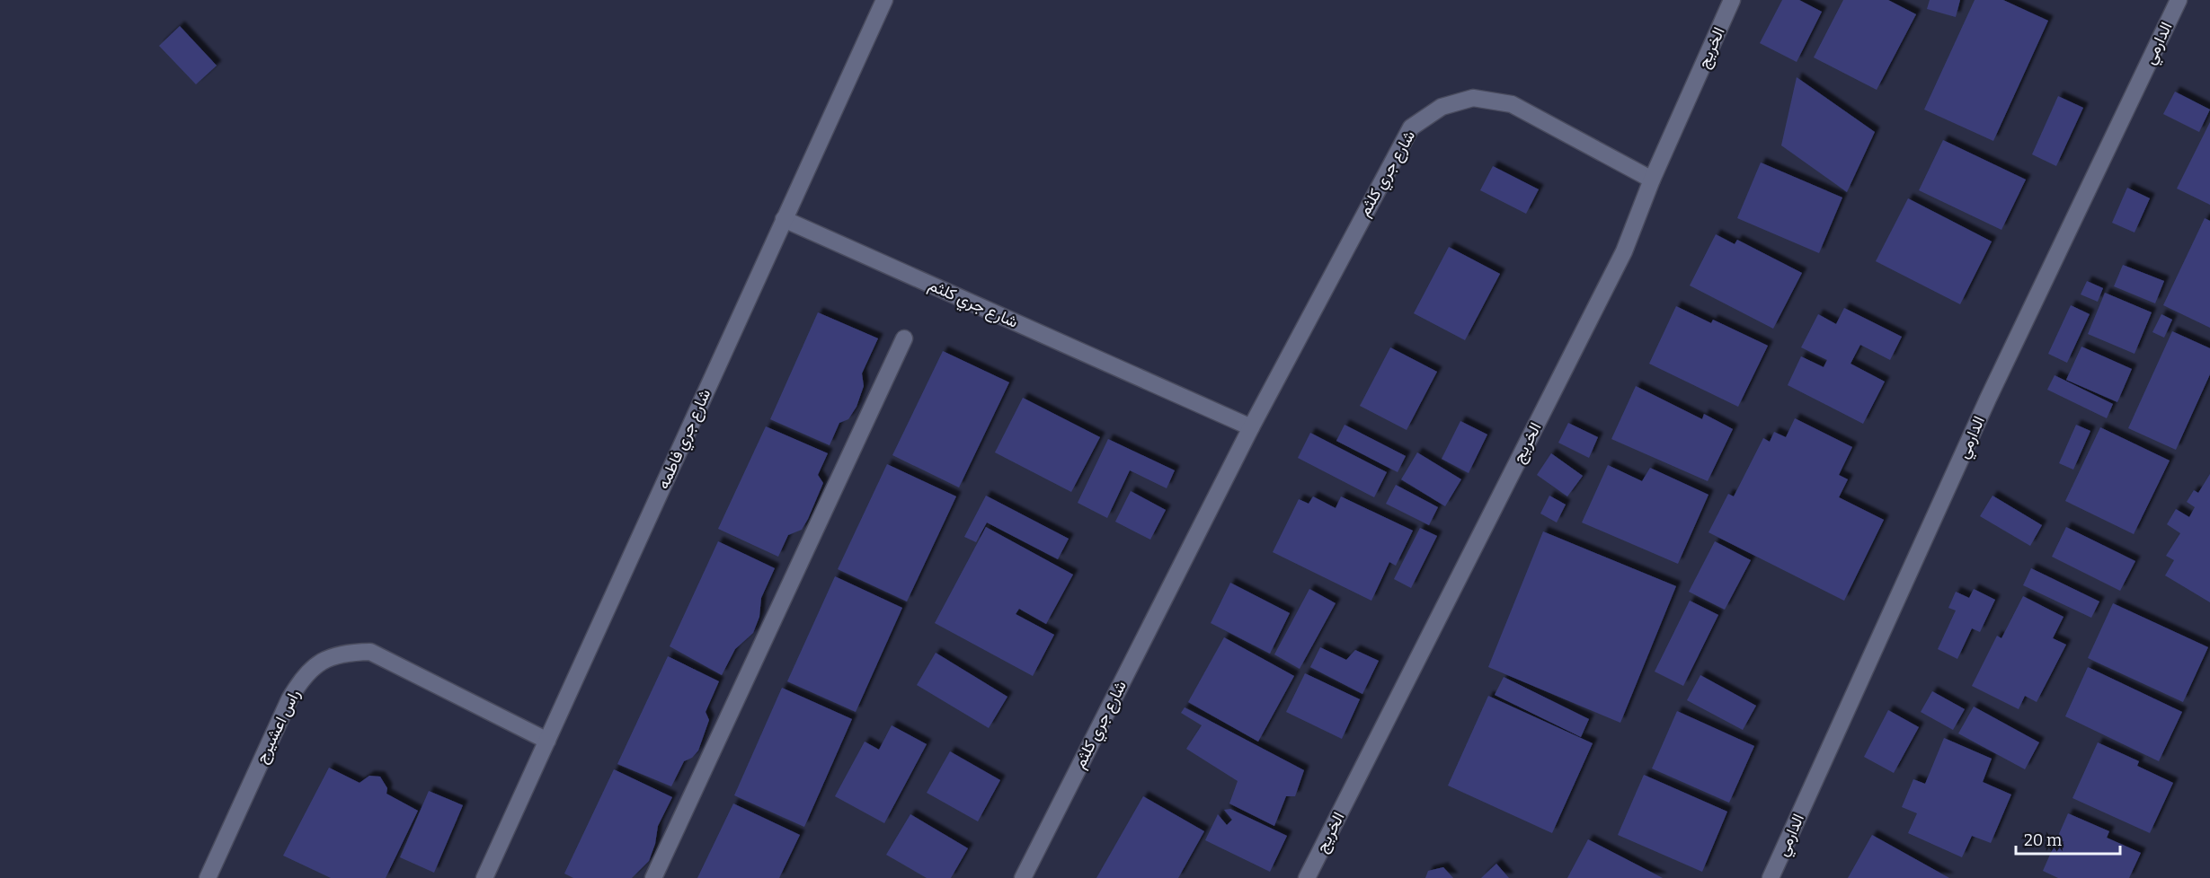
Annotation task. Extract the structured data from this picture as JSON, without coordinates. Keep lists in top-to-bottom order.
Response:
{
  "streets": {
    "street": [
      "الدارمي",
      "الخريج",
      "شارع جري كلثم",
      "شارع جري فاطمه",
      "راس اعشيرج"
    ]
  },
  "crossings": [
    ["الخريج", "شارع جري كلثم"],
    ["شارع جري كلثم", "شارع جري فاطمه"],
    ["شارع جري فاطمه", "راس اعشيرج"]
  ],
  "scale_bar": "20 m"
}
